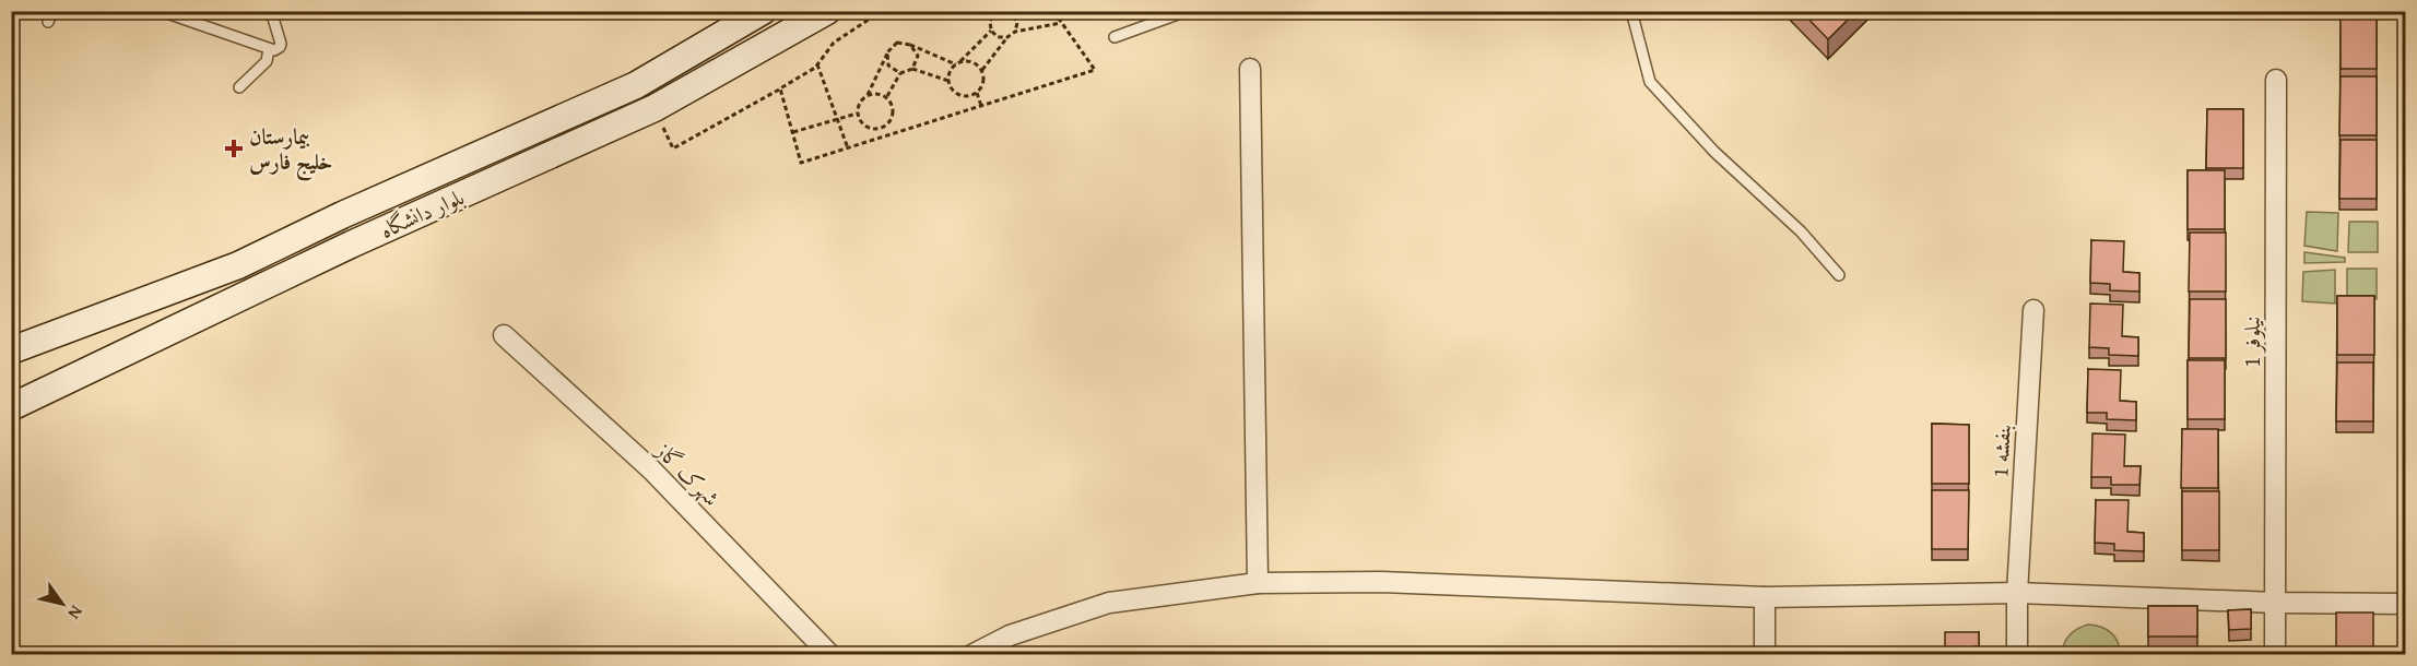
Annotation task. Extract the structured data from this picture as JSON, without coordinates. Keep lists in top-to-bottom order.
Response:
{
  "streets": {
    "main road": ["بلوار دانشگاه"],
    "street": ["نیلوفر 1", "بنفشه 1", "شهرک گاز"]
  },
  "places": {
    "health": ["بیمارستان خلیج فارس"]
  },
  "north": "bottom right"
}
